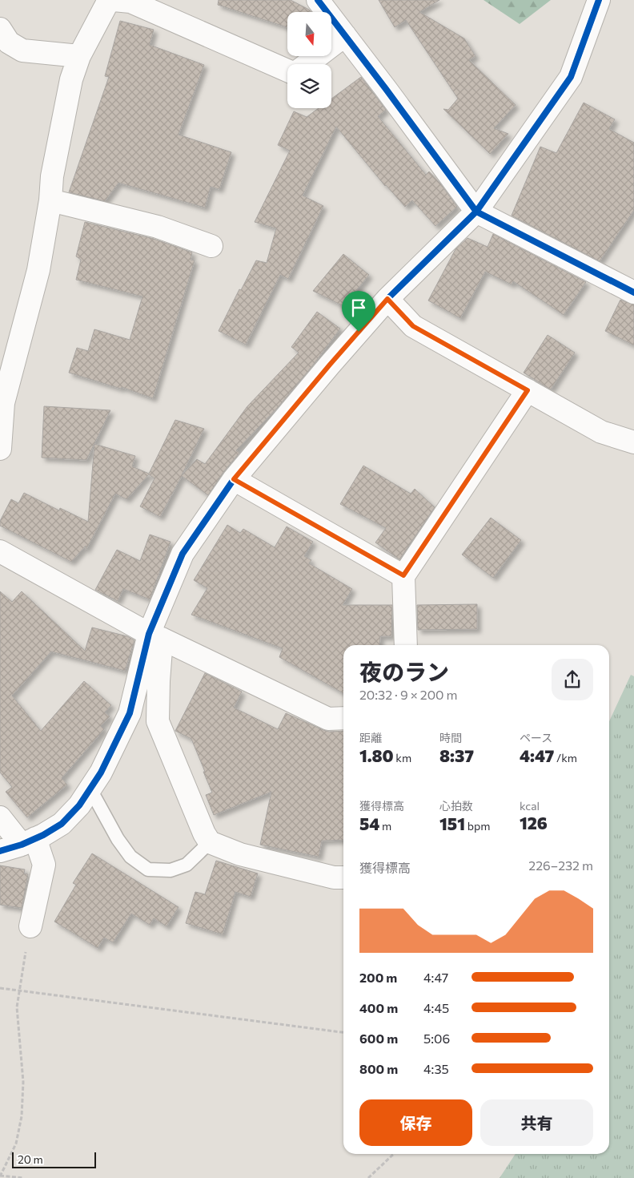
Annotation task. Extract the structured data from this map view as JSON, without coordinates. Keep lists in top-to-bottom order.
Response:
{
  "scale_bar": "20 m",
  "north": "bottom",
  "page": {
    "heading": ["夜のラン", "20:32 · 9 × 200 m"],
    "stats": [
      ["距離", "1.80 km"],
      ["時間", "8:37"],
      ["ペース", "4:47 /km"],
      ["獲得標高", "54 m"],
      ["心拍数", "151 bpm"],
      ["kcal", "126"]
    ],
    "chart": ["獲得標高", "226–232 m"],
    "list": [
      {
        "name": "200 m",
        "note": "4:47"
      },
      {
        "name": "400 m",
        "note": "4:45"
      },
      {
        "name": "600 m",
        "note": "5:06"
      },
      {
        "name": "800 m",
        "note": "4:35"
      }
    ],
    "buttons": ["保存", "共有"],
    "scale": "20 m"
  }
}
